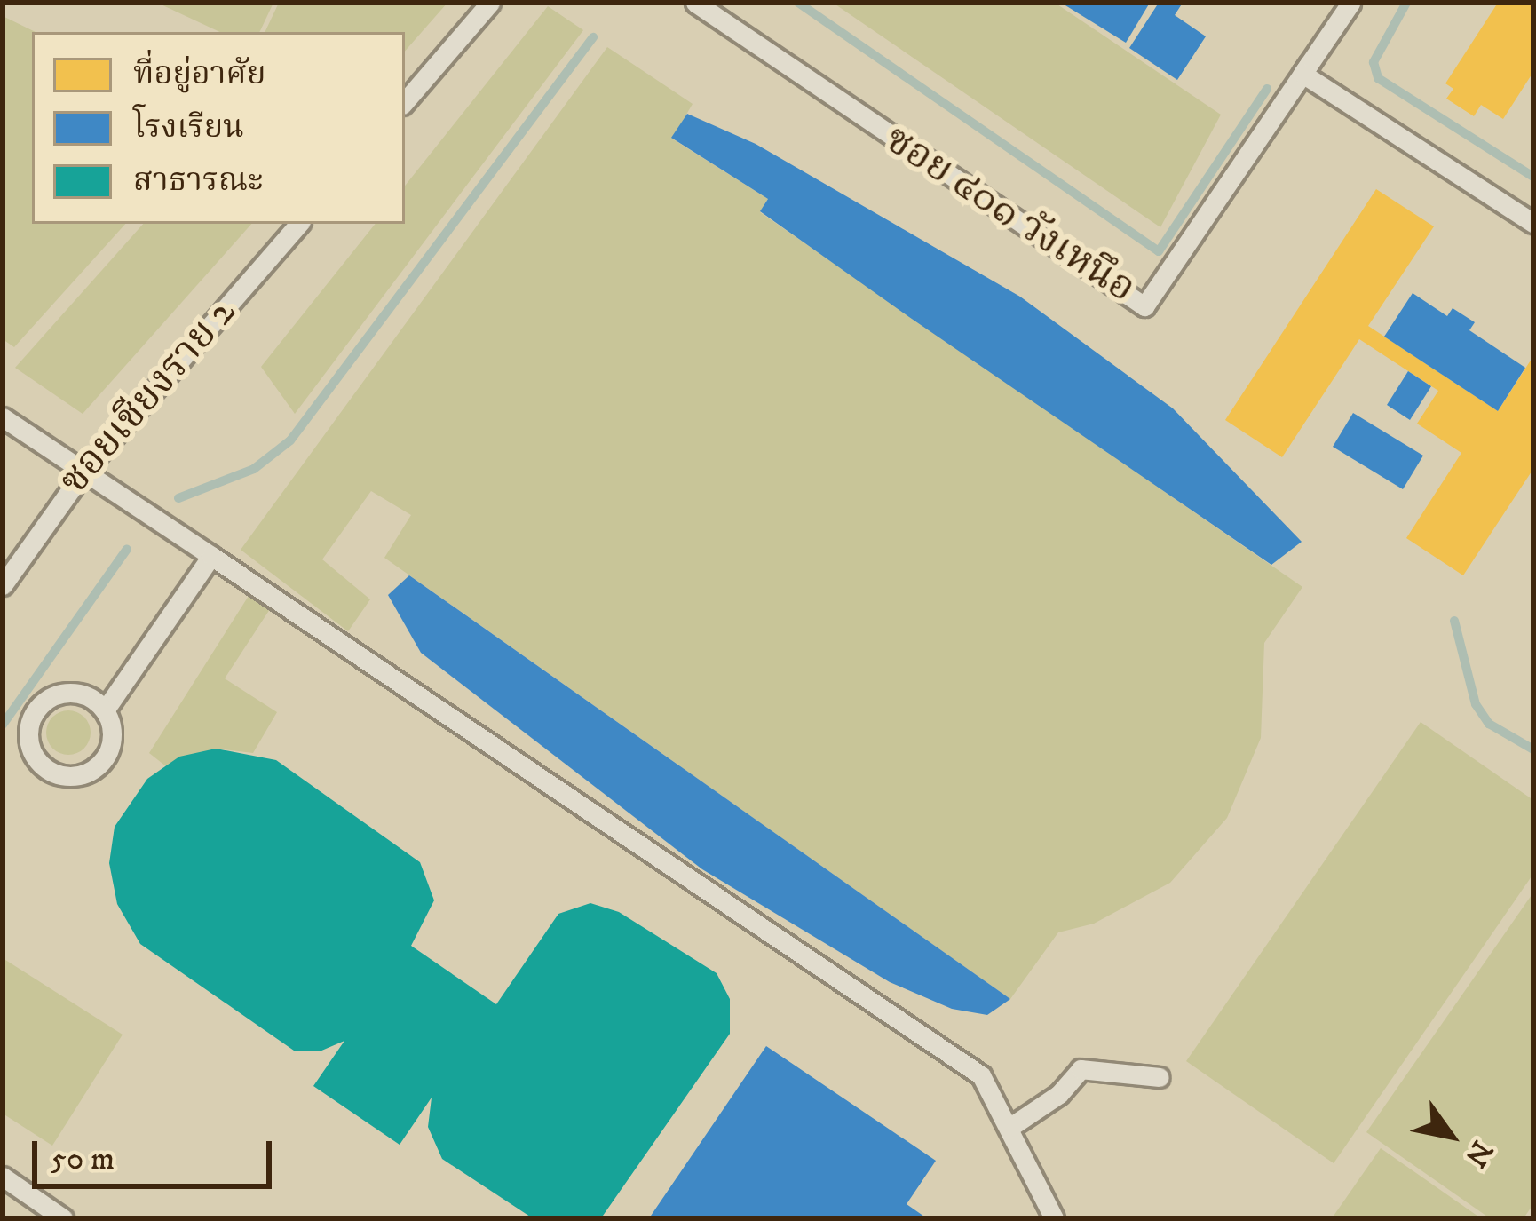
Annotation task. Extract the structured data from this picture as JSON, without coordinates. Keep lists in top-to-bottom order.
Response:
{
  "streets": {
    "lane": ["ซอย ๔๐๑ วังเหนึอ", "ซอยเชียงราย 2"]
  },
  "legend": ["ที่อยู่อาศัย", "โรงเรียน", "สาธารณะ"],
  "scale_bar": "50 m",
  "north": "bottom right"
}
